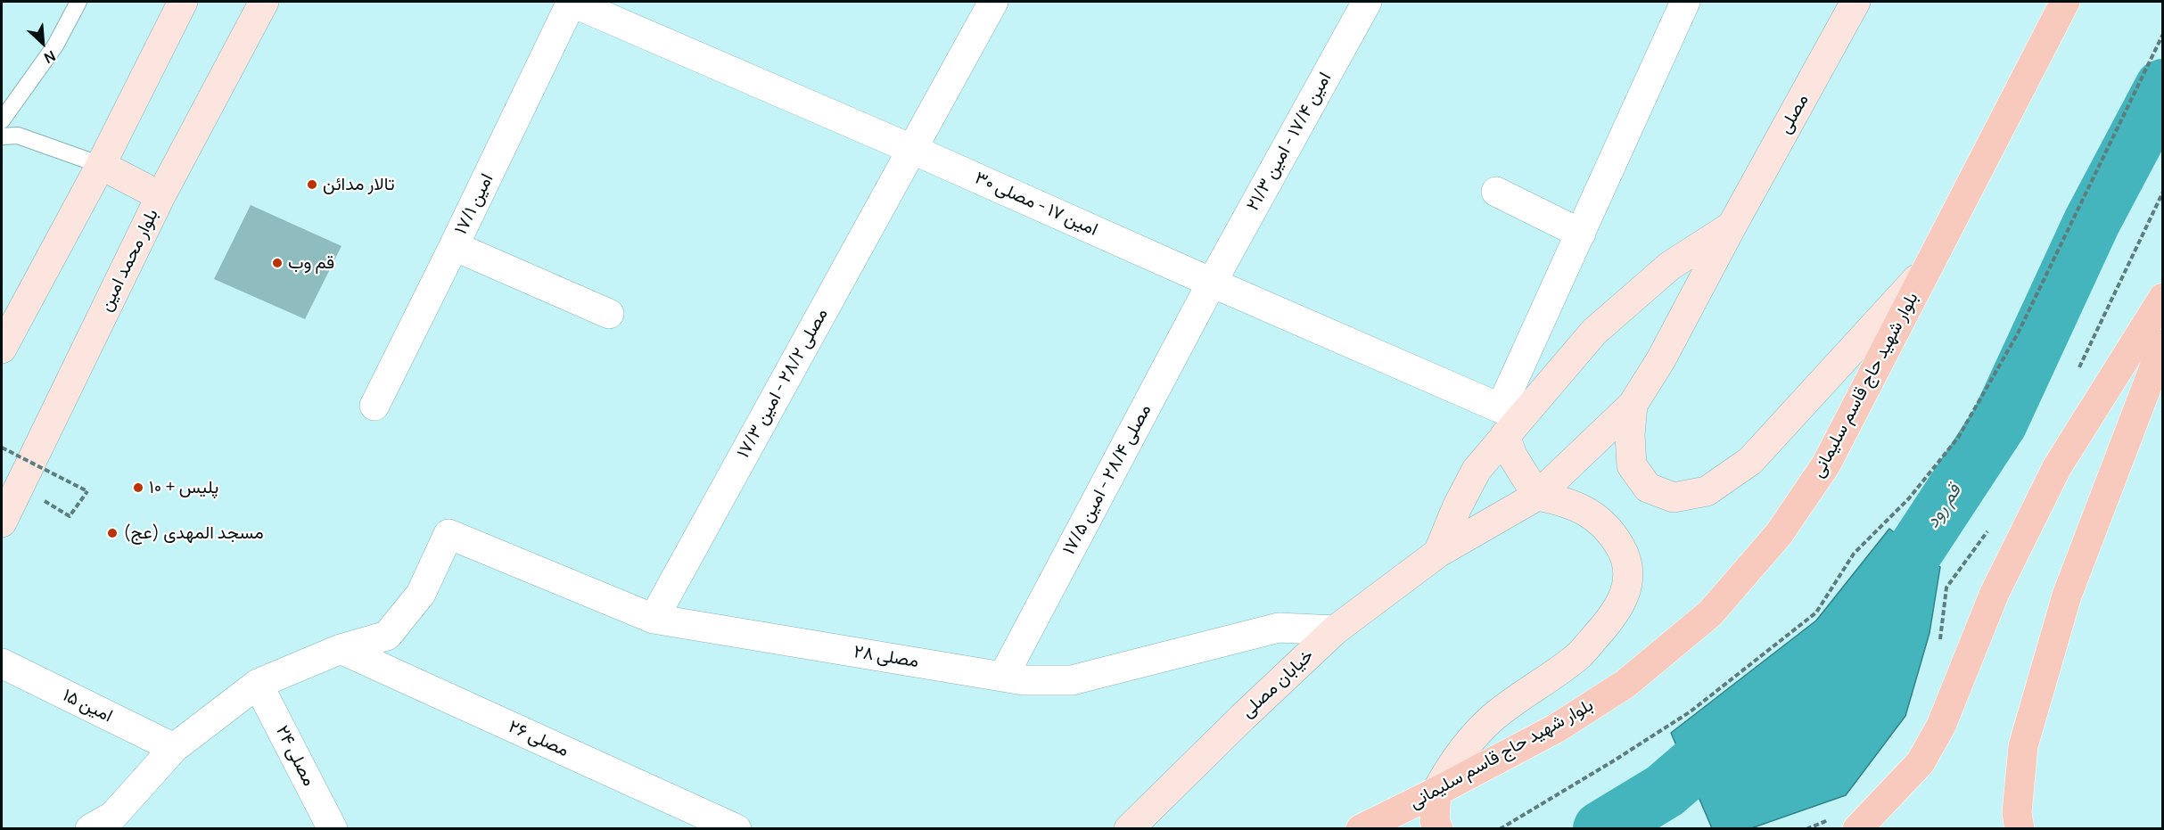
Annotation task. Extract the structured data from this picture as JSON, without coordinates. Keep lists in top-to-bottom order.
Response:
{
  "streets": {
    "main road": [
      "مصلی",
      "بلوار محمد امین",
      "بلوار شهید حاج قاسم سلیمانی",
      "خیابان مصلی"
    ],
    "street": [
      "امین ۱۷/۴ - امین ۲۱/۳",
      "امین ۱۷/۱",
      "امین ۱۷ - مصلی ۳۰",
      "مصلی ۲۸/۲ - امین ۱۷/۳",
      "مصلی ۲۸/۴ - امین ۱۷/۵",
      "مصلی ۲۸",
      "امین ۱۵",
      "مصلی ۲۶",
      "مصلی ۲۴"
    ]
  },
  "crossings": [
    ["مصلی", "خیابان مصلی"],
    ["امین ۱۷/۴ - امین ۲۱/۳", "امین ۱۷ - مصلی ۳۰"],
    ["امین ۱۷/۴ - امین ۲۱/۳", "مصلی ۲۸/۴ - امین ۱۷/۵"],
    ["امین ۱۷/۱", "امین ۱۷ - مصلی ۳۰"],
    ["امین ۱۷ - مصلی ۳۰", "مصلی ۲۸/۲ - امین ۱۷/۳"],
    ["امین ۱۷ - مصلی ۳۰", "مصلی ۲۸/۴ - امین ۱۷/۵"],
    ["مصلی ۲۸/۲ - امین ۱۷/۳", "مصلی ۲۸"],
    ["مصلی ۲۸/۴ - امین ۱۷/۵", "مصلی ۲۸"],
    ["مصلی ۲۸", "خیابان مصلی"],
    ["مصلی ۲۸", "مصلی ۲۶"]
  ],
  "water": ["قم رود"],
  "places": [
    "تالار مدائن",
    "قم وب",
    "پلیس + ۱۰",
    "مسجد المهدی (عج)"
  ],
  "north": "bottom right"
}
